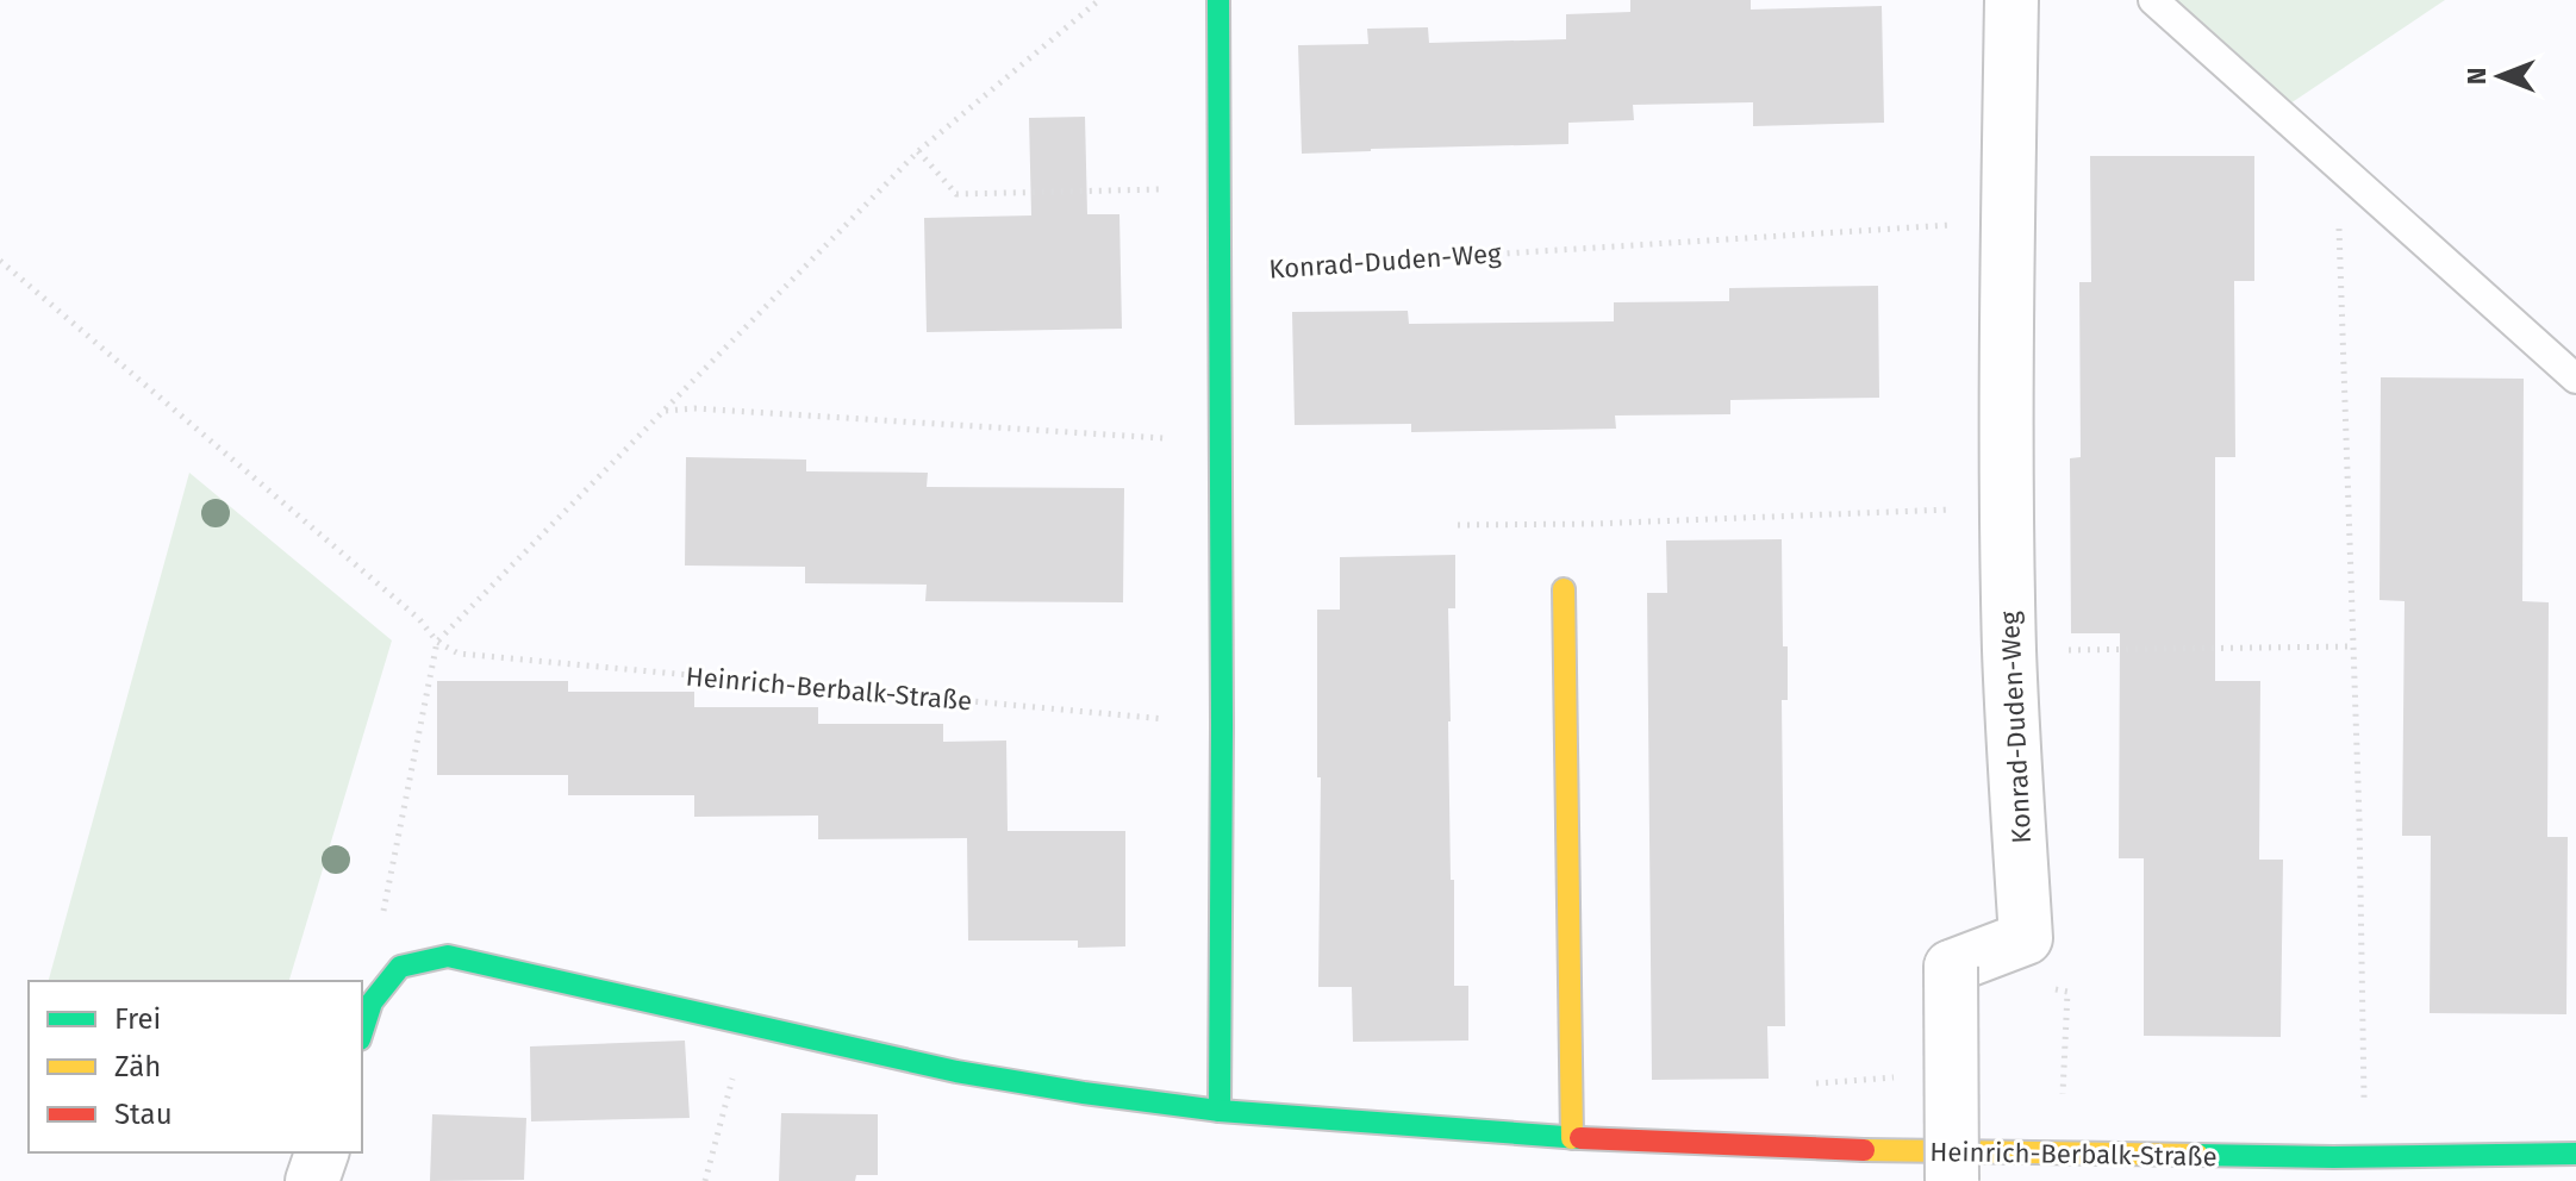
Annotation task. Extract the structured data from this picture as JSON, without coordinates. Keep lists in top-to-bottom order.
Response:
{
  "streets": {
    "street": ["Konrad-Duden-Weg", "Heinrich-Berbalk-Straße"]
  },
  "legend": ["Frei", "Zäh", "Stau"],
  "north": "left"
}
